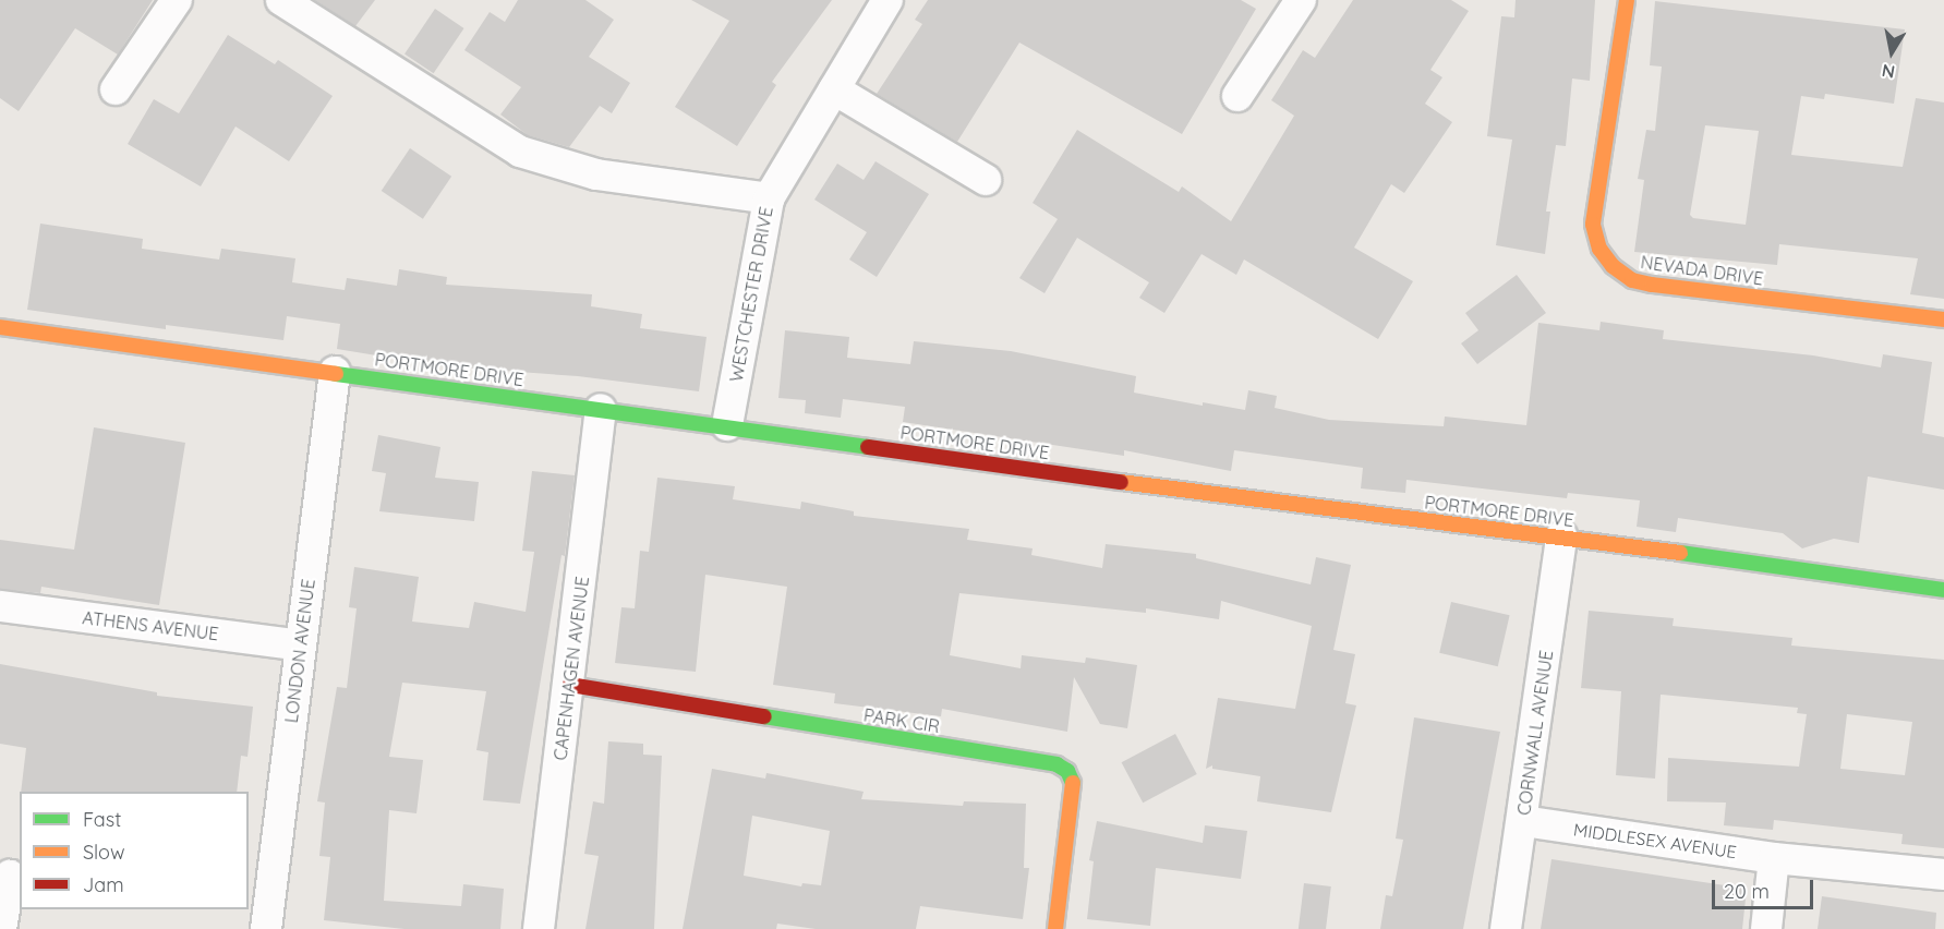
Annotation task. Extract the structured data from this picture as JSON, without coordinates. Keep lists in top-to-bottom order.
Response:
{
  "streets": {
    "street": [
      "NEVADA DRIVE",
      "WESTCHESTER DRIVE",
      "PORTMORE DRIVE",
      "ATHENS AVENUE",
      "LONDON AVENUE",
      "CAPENHAGEN AVENUE",
      "PARK CIR",
      "CORNWALL AVENUE",
      "MIDDLESEX AVENUE"
    ]
  },
  "crossings": [
    ["WESTCHESTER DRIVE", "PORTMORE DRIVE"],
    ["PORTMORE DRIVE", "LONDON AVENUE"],
    ["PORTMORE DRIVE", "CAPENHAGEN AVENUE"],
    ["PORTMORE DRIVE", "CORNWALL AVENUE"],
    ["ATHENS AVENUE", "LONDON AVENUE"],
    ["CAPENHAGEN AVENUE", "PARK CIR"],
    ["CORNWALL AVENUE", "MIDDLESEX AVENUE"]
  ],
  "legend": ["Fast", "Slow", "Jam"],
  "scale_bar": "20 m",
  "north": "bottom"
}
